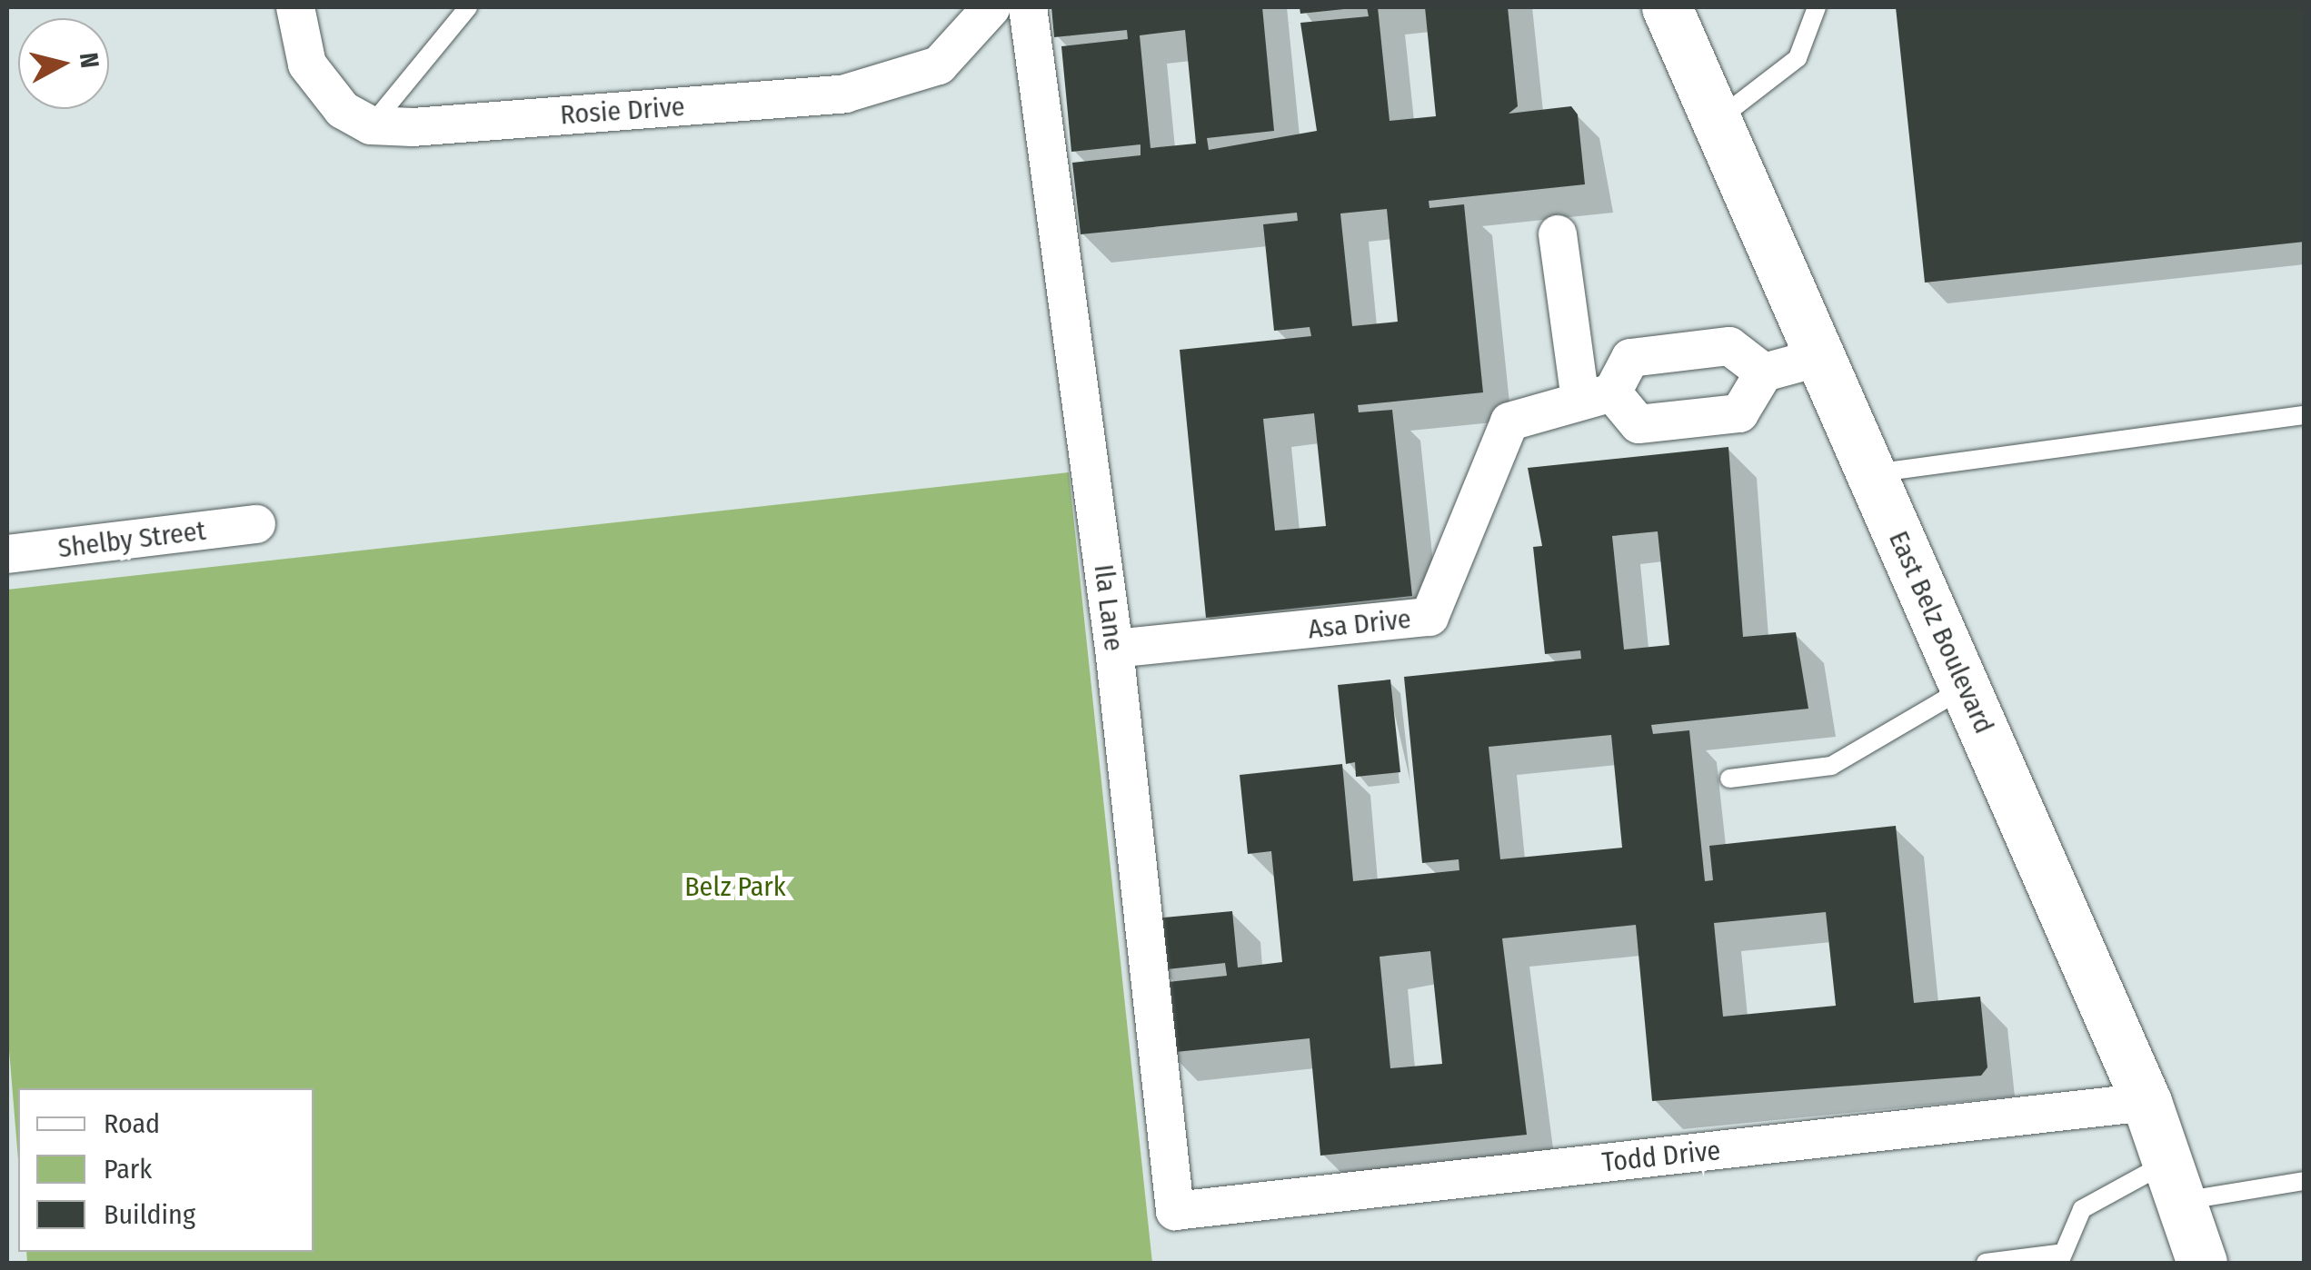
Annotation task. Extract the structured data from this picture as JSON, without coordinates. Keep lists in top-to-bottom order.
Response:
{
  "streets": {
    "street": [
      "Rosie Drive",
      "Shelby Street",
      "Ila Lane",
      "Asa Drive",
      "East Belz Boulevard",
      "Todd Drive"
    ]
  },
  "crossings": [
    ["Ila Lane", "Asa Drive"],
    ["Ila Lane", "Todd Drive"],
    ["East Belz Boulevard", "Todd Drive"]
  ],
  "parks": ["Belz Park"],
  "legend": ["Road", "Park", "Building"],
  "north": "right"
}
